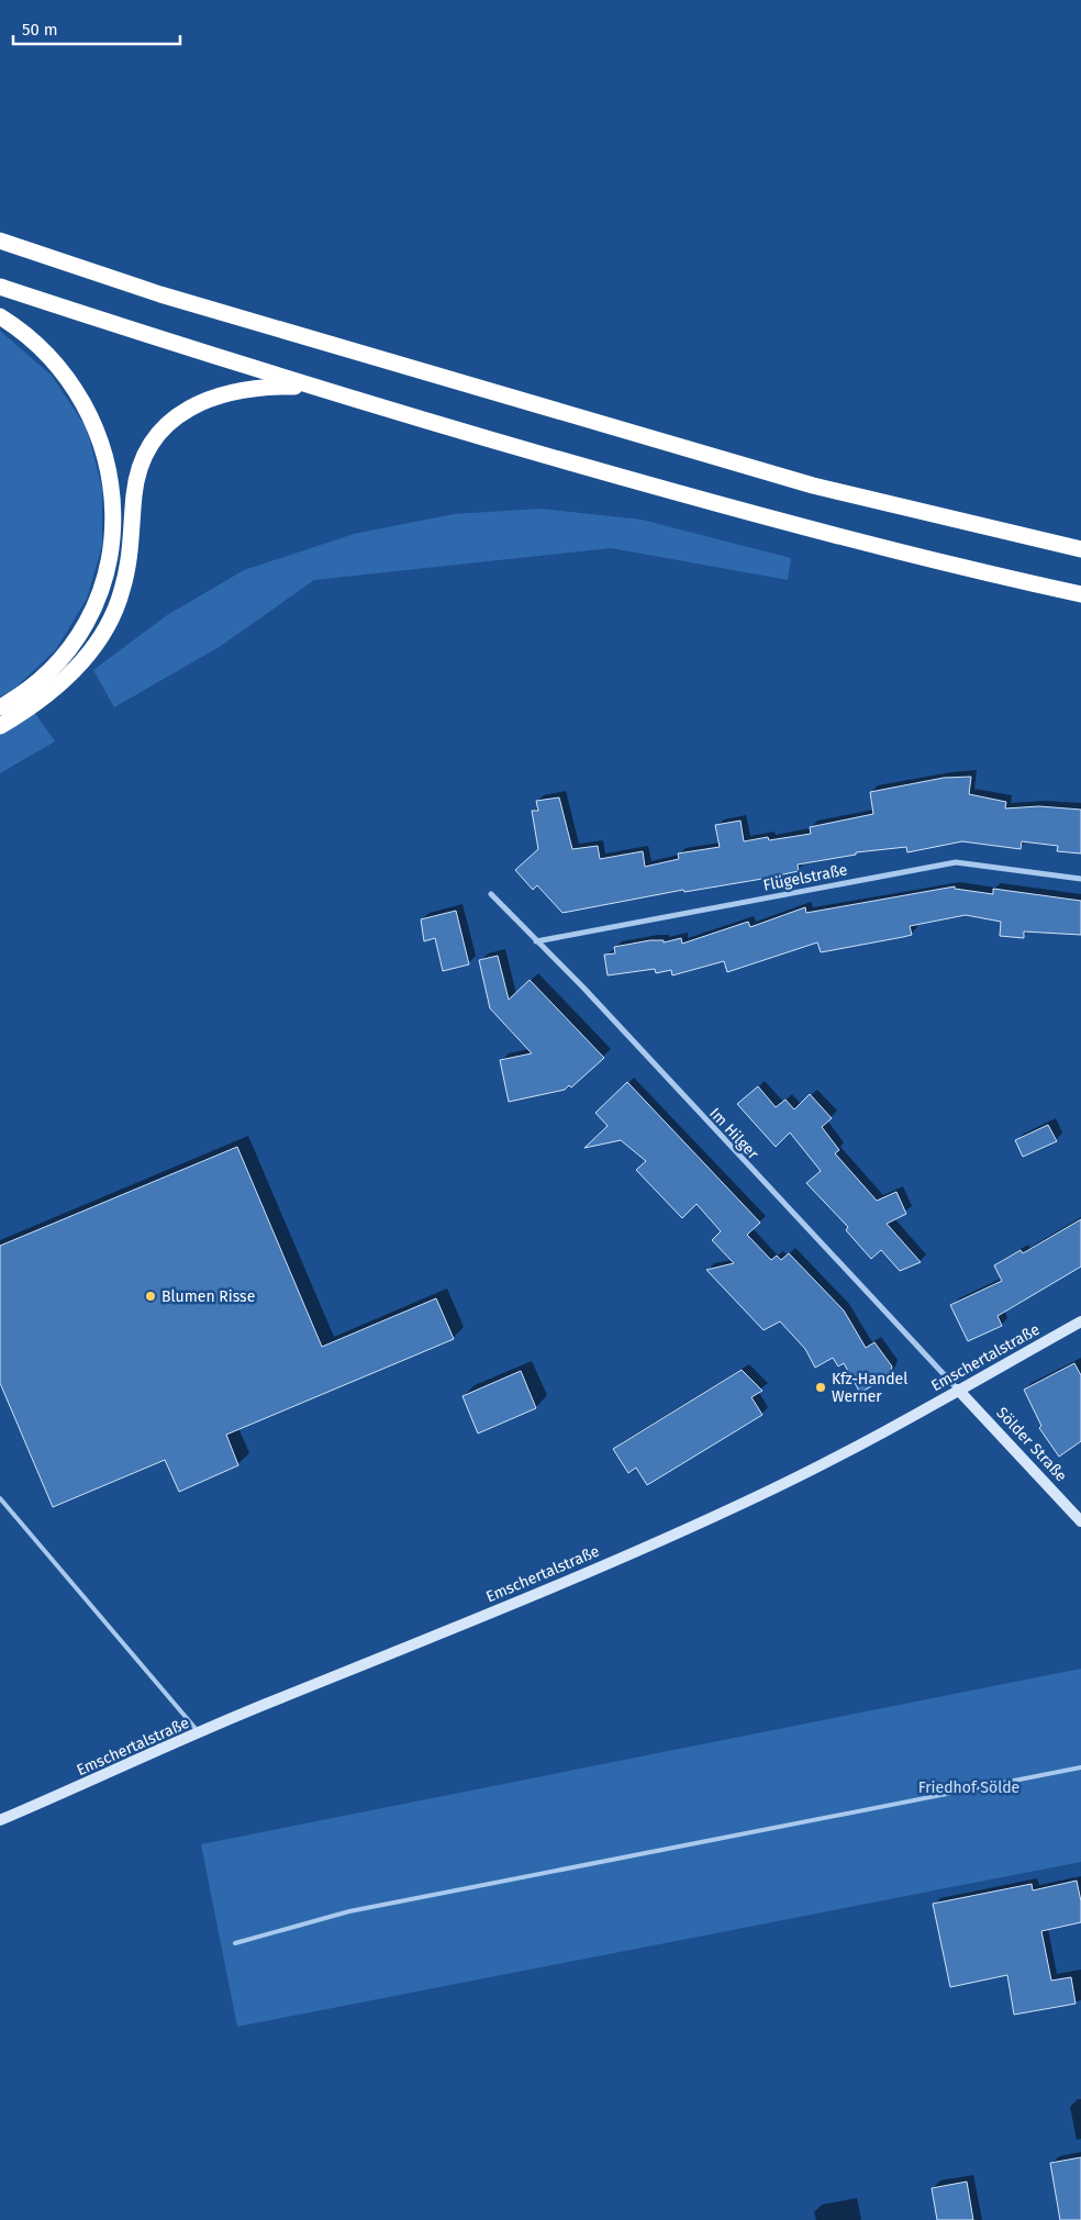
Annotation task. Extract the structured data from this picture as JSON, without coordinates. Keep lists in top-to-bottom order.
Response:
{
  "streets": {
    "main road": ["Emschertalstraße", "Sölder Straße"],
    "street": ["Flügelstraße", "Im Hilger"]
  },
  "crossings": [
    ["Flügelstraße", "Im Hilger"],
    ["Im Hilger", "Emschertalstraße"],
    ["Im Hilger", "Sölder Straße"],
    ["Emschertalstraße", "Sölder Straße"]
  ],
  "parks": ["Friedhof Sölde"],
  "places": ["Blumen Risse", "Kfz-Handel Werner"],
  "scale_bar": "50 m"
}
